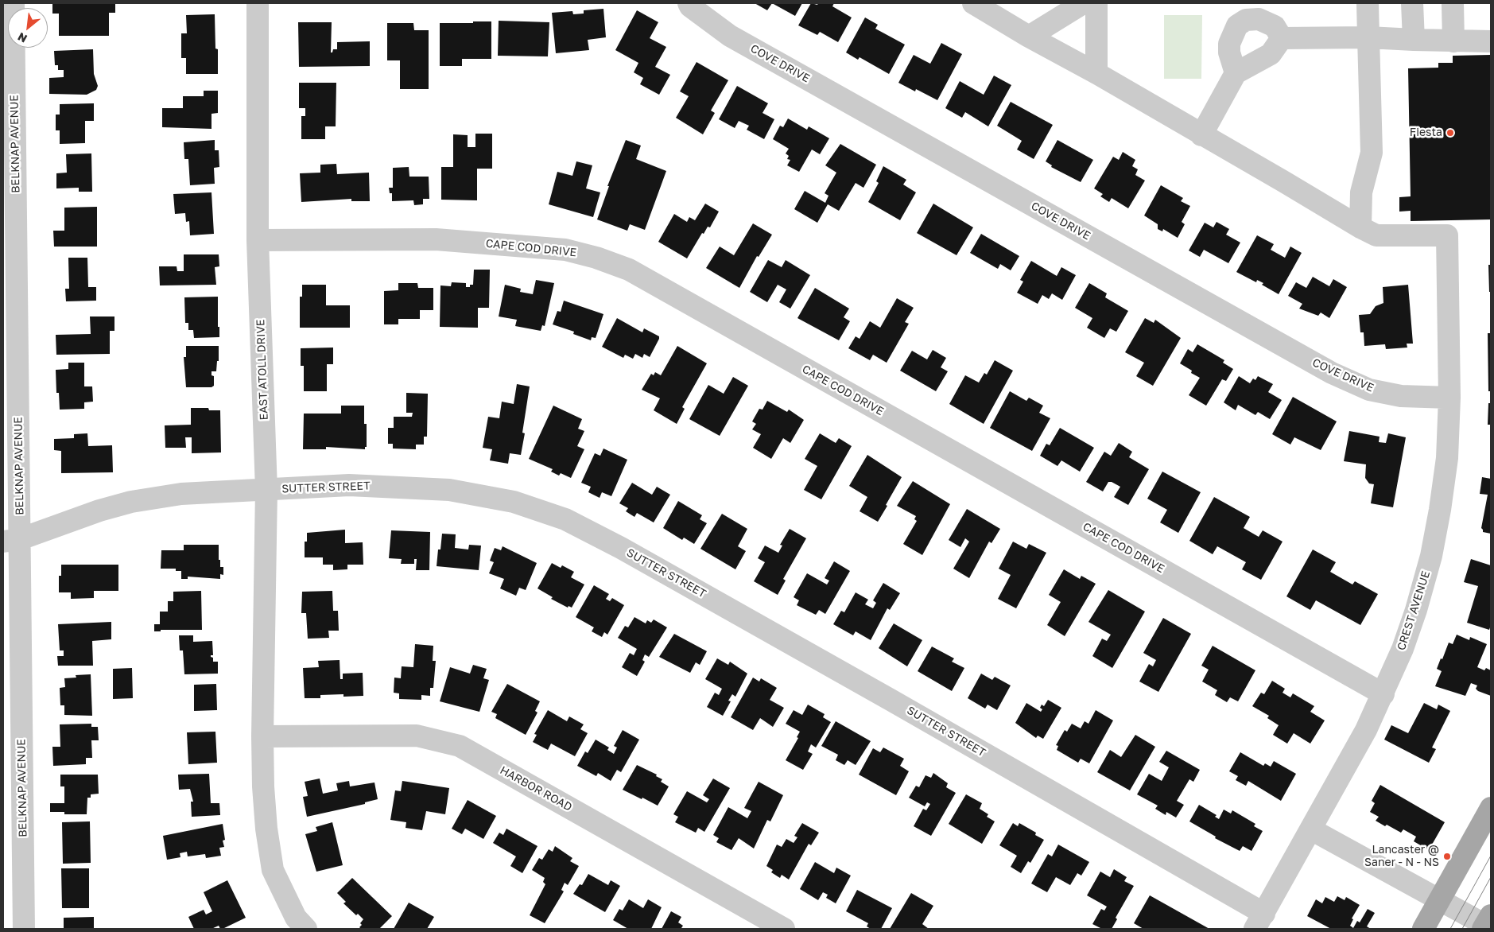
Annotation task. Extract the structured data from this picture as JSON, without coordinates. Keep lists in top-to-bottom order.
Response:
{
  "streets": {
    "street": [
      "COVE DRIVE",
      "BELKNAP AVENUE",
      "CAPE COD DRIVE",
      "EAST ATOLL DRIVE",
      "SUTTER STREET",
      "CREST AVENUE",
      "HARBOR ROAD"
    ]
  },
  "crossings": [
    ["COVE DRIVE", "CREST AVENUE"],
    ["BELKNAP AVENUE", "SUTTER STREET"],
    ["CAPE COD DRIVE", "EAST ATOLL DRIVE"],
    ["CAPE COD DRIVE", "CREST AVENUE"],
    ["EAST ATOLL DRIVE", "SUTTER STREET"],
    ["EAST ATOLL DRIVE", "HARBOR ROAD"],
    ["SUTTER STREET", "CREST AVENUE"]
  ],
  "places": ["Fiesta", "Lancaster @ Saner - N - NS"],
  "north": "bottom left"
}
